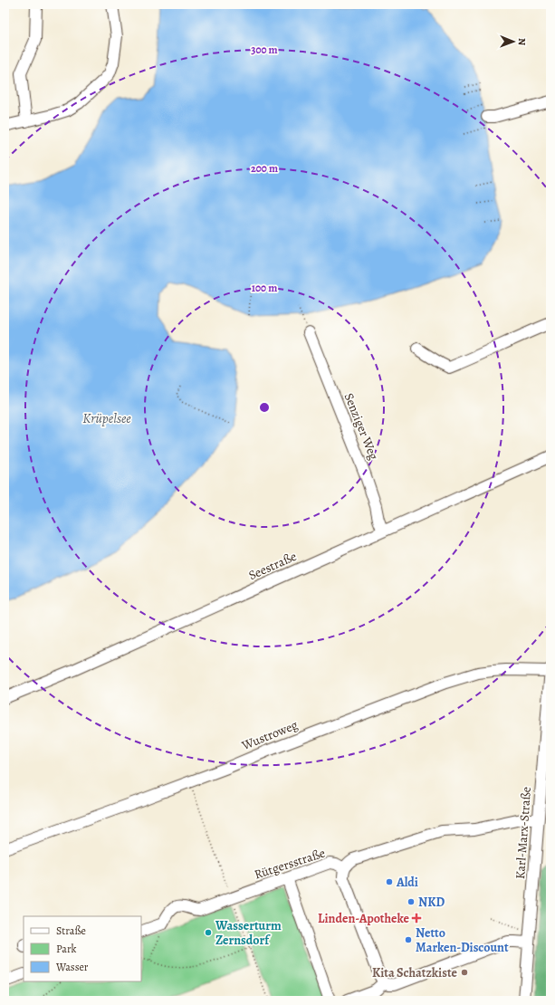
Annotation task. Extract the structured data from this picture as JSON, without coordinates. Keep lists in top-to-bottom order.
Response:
{
  "streets": {
    "street": [
      "Senziger Weg",
      "Seestraße",
      "Wustroweg",
      "Karl-Marx-Straße",
      "Rütgersstraße"
    ]
  },
  "crossings": [
    ["Senziger Weg", "Seestraße"],
    ["Wustroweg", "Karl-Marx-Straße"]
  ],
  "water": ["Krüpelsee"],
  "places": {
    "other": [
      "Aldi",
      "NKD",
      "Wasserturm Zernsdorf",
      "Netto Marken-Discount",
      "Kita Schatzkiste"
    ],
    "health": ["Linden-Apotheke"]
  },
  "legend": ["Straße", "Park", "Wasser"],
  "north": "right",
  "rings": ["300 m", "200 m", "100 m"]
}
